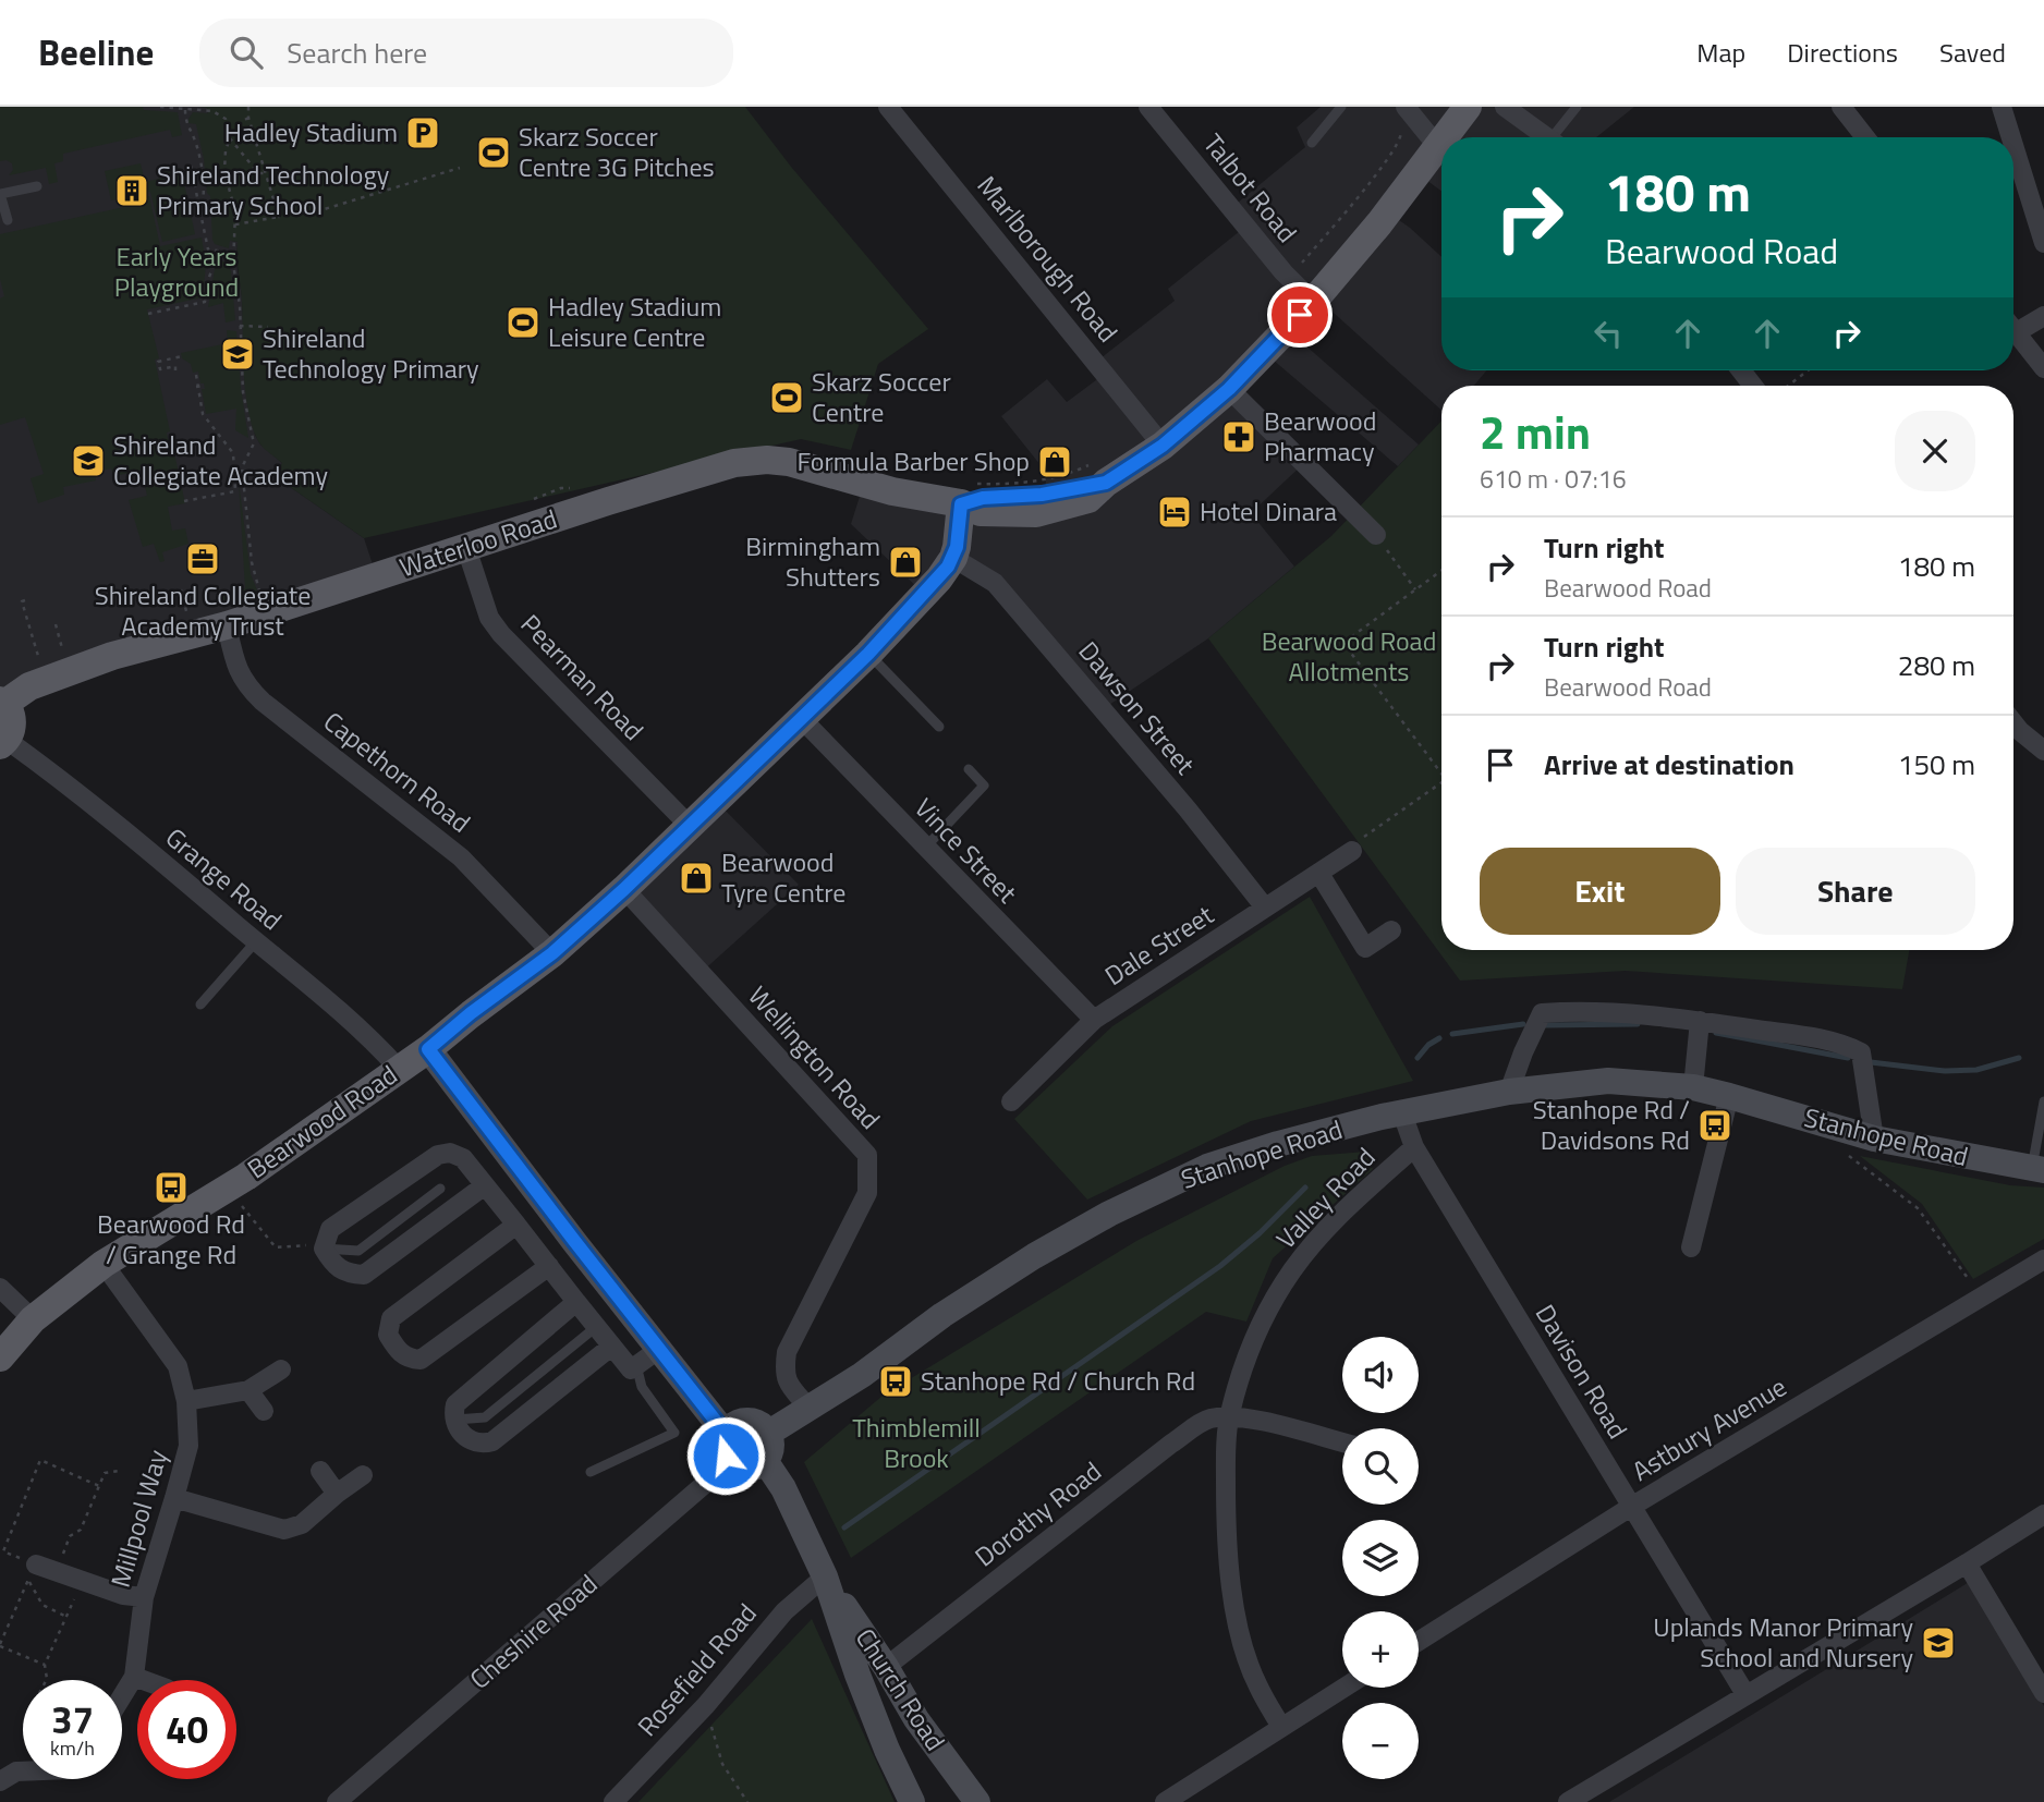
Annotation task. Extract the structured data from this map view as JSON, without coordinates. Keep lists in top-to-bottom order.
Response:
{
  "streets": {
    "main road": ["Waterloo Road", "Bearwood Road"],
    "street": [
      "Talbot Road",
      "Marlborough Road",
      "Pearman Road",
      "Dawson Street",
      "Capethorn Road",
      "Vince Street",
      "Grange Road",
      "Dale Street",
      "Wellington Road",
      "Stanhope Road",
      "Valley Road",
      "Davison Road",
      "Astbury Avenue",
      "Dorothy Road",
      "Millpool Way",
      "Cheshire Road",
      "Rosefield Road",
      "Church Road"
    ]
  },
  "crossings": [
    ["Waterloo Road", "Pearman Road"],
    ["Waterloo Road", "Capethorn Road"],
    ["Waterloo Road", "Bearwood Road"],
    ["Pearman Road", "Bearwood Road"],
    ["Dawson Street", "Dale Street"],
    ["Dawson Street", "Bearwood Road"],
    ["Capethorn Road", "Bearwood Road"],
    ["Vince Street", "Dale Street"],
    ["Vince Street", "Bearwood Road"],
    ["Grange Road", "Bearwood Road"],
    ["Wellington Road", "Bearwood Road"],
    ["Wellington Road", "Stanhope Road"],
    ["Bearwood Road", "Millpool Way"],
    ["Stanhope Road", "Davison Road"],
    ["Stanhope Road", "Cheshire Road"],
    ["Stanhope Road", "Church Road"],
    ["Valley Road", "Davison Road"],
    ["Valley Road", "Dorothy Road"],
    ["Davison Road", "Astbury Avenue"],
    ["Dorothy Road", "Church Road"],
    ["Cheshire Road", "Church Road"],
    ["Rosefield Road", "Church Road"]
  ],
  "parks": ["Early Years Playground", "Bearwood Road Allotments", "Thimblemill Brook"],
  "places": {
    "parking": ["Hadley Stadium"],
    "sports": ["Skarz Soccer Centre 3G Pitches", "Hadley Stadium Leisure Centre", "Skarz Soccer Centre"],
    "building": ["Shireland Technology Primary School"],
    "school or university": ["Shireland Technology Primary", "Shireland Collegiate Academy", "Uplands Manor Primary School and Nursery"],
    "pharmacy": ["Bearwood Pharmacy"],
    "shop": ["Formula Barber Shop", "Birmingham Shutters", "Bearwood Tyre Centre"],
    "hotel": ["Hotel Dinara"],
    "office": ["Shireland Collegiate Academy Trust"],
    "bus stop": ["Stanhope Rd / Davidsons Rd", "Bearwood Rd / Grange Rd", "Stanhope Rd / Church Rd"]
  },
  "page": {
    "header": "Beeline",
    "search": "Search here",
    "nav": ["Map", "Directions", "Saved"],
    "turn": ["180 m", "Bearwood Road"],
    "heading": ["2 min", "610 m · 07:16"],
    "list": [
      {
        "name": "Turn right",
        "note": "Bearwood Road",
        "value": "180 m"
      },
      {
        "name": "Turn right",
        "note": "Bearwood Road",
        "value": "280 m"
      },
      {
        "name": "Arrive at destination",
        "value": "150 m"
      }
    ],
    "buttons": ["Exit", "Share"],
    "map_buttons": ["+", "−"],
    "speed": "37 km/h",
    "limit": "40"
  }
}
